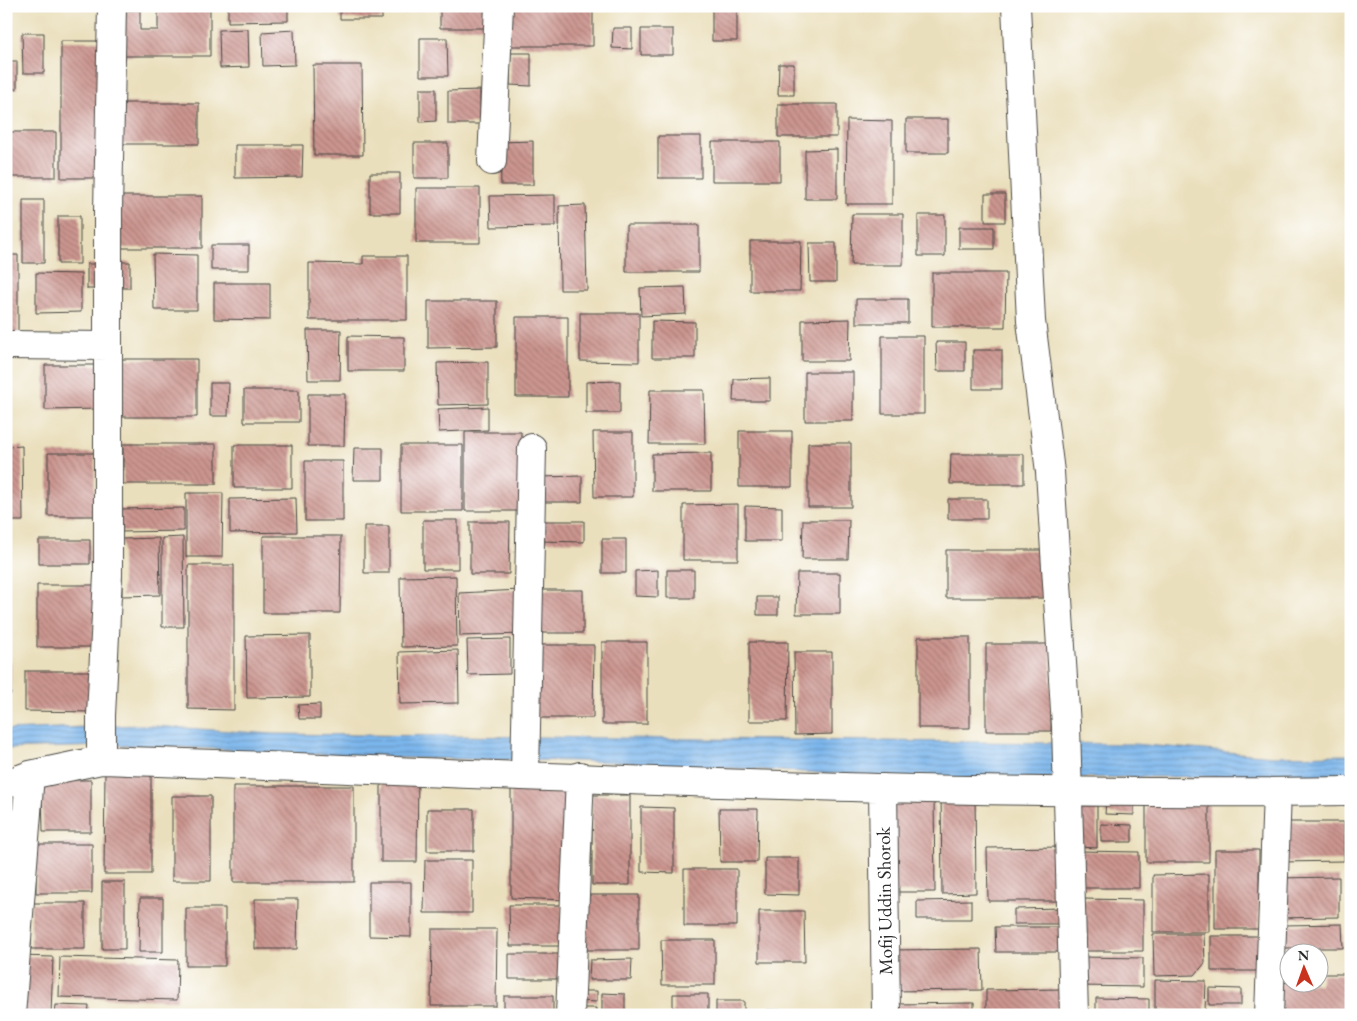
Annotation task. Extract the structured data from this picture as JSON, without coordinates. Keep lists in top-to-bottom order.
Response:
{
  "streets": {
    "street": ["Mofij Uddin Shorok"]
  },
  "north": "top"
}
